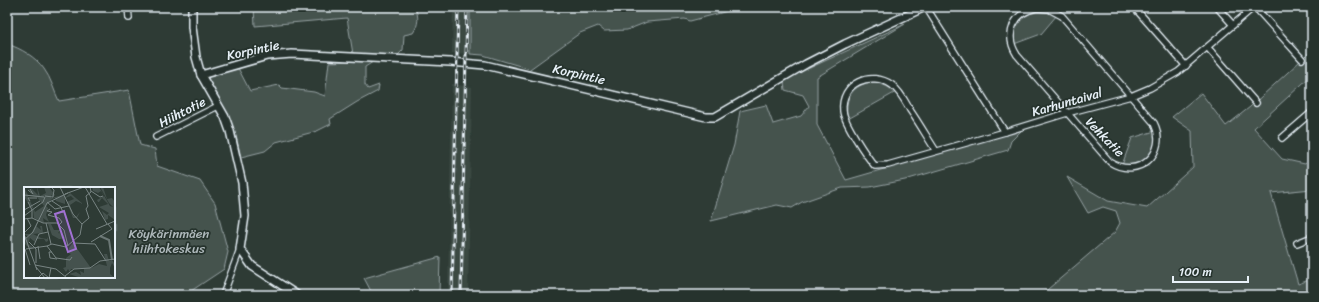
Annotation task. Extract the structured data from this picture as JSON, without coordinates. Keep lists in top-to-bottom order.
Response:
{
  "streets": {
    "street": [
      "Korpintie",
      "Karhuntaival",
      "Hiihtotie",
      "Vehkatie"
    ]
  },
  "crossings": [
    ["Karhuntaival", "Vehkatie"]
  ],
  "parks": ["Köykärinmäen hiihtokeskus"],
  "scale_bar": "100 m"
}
